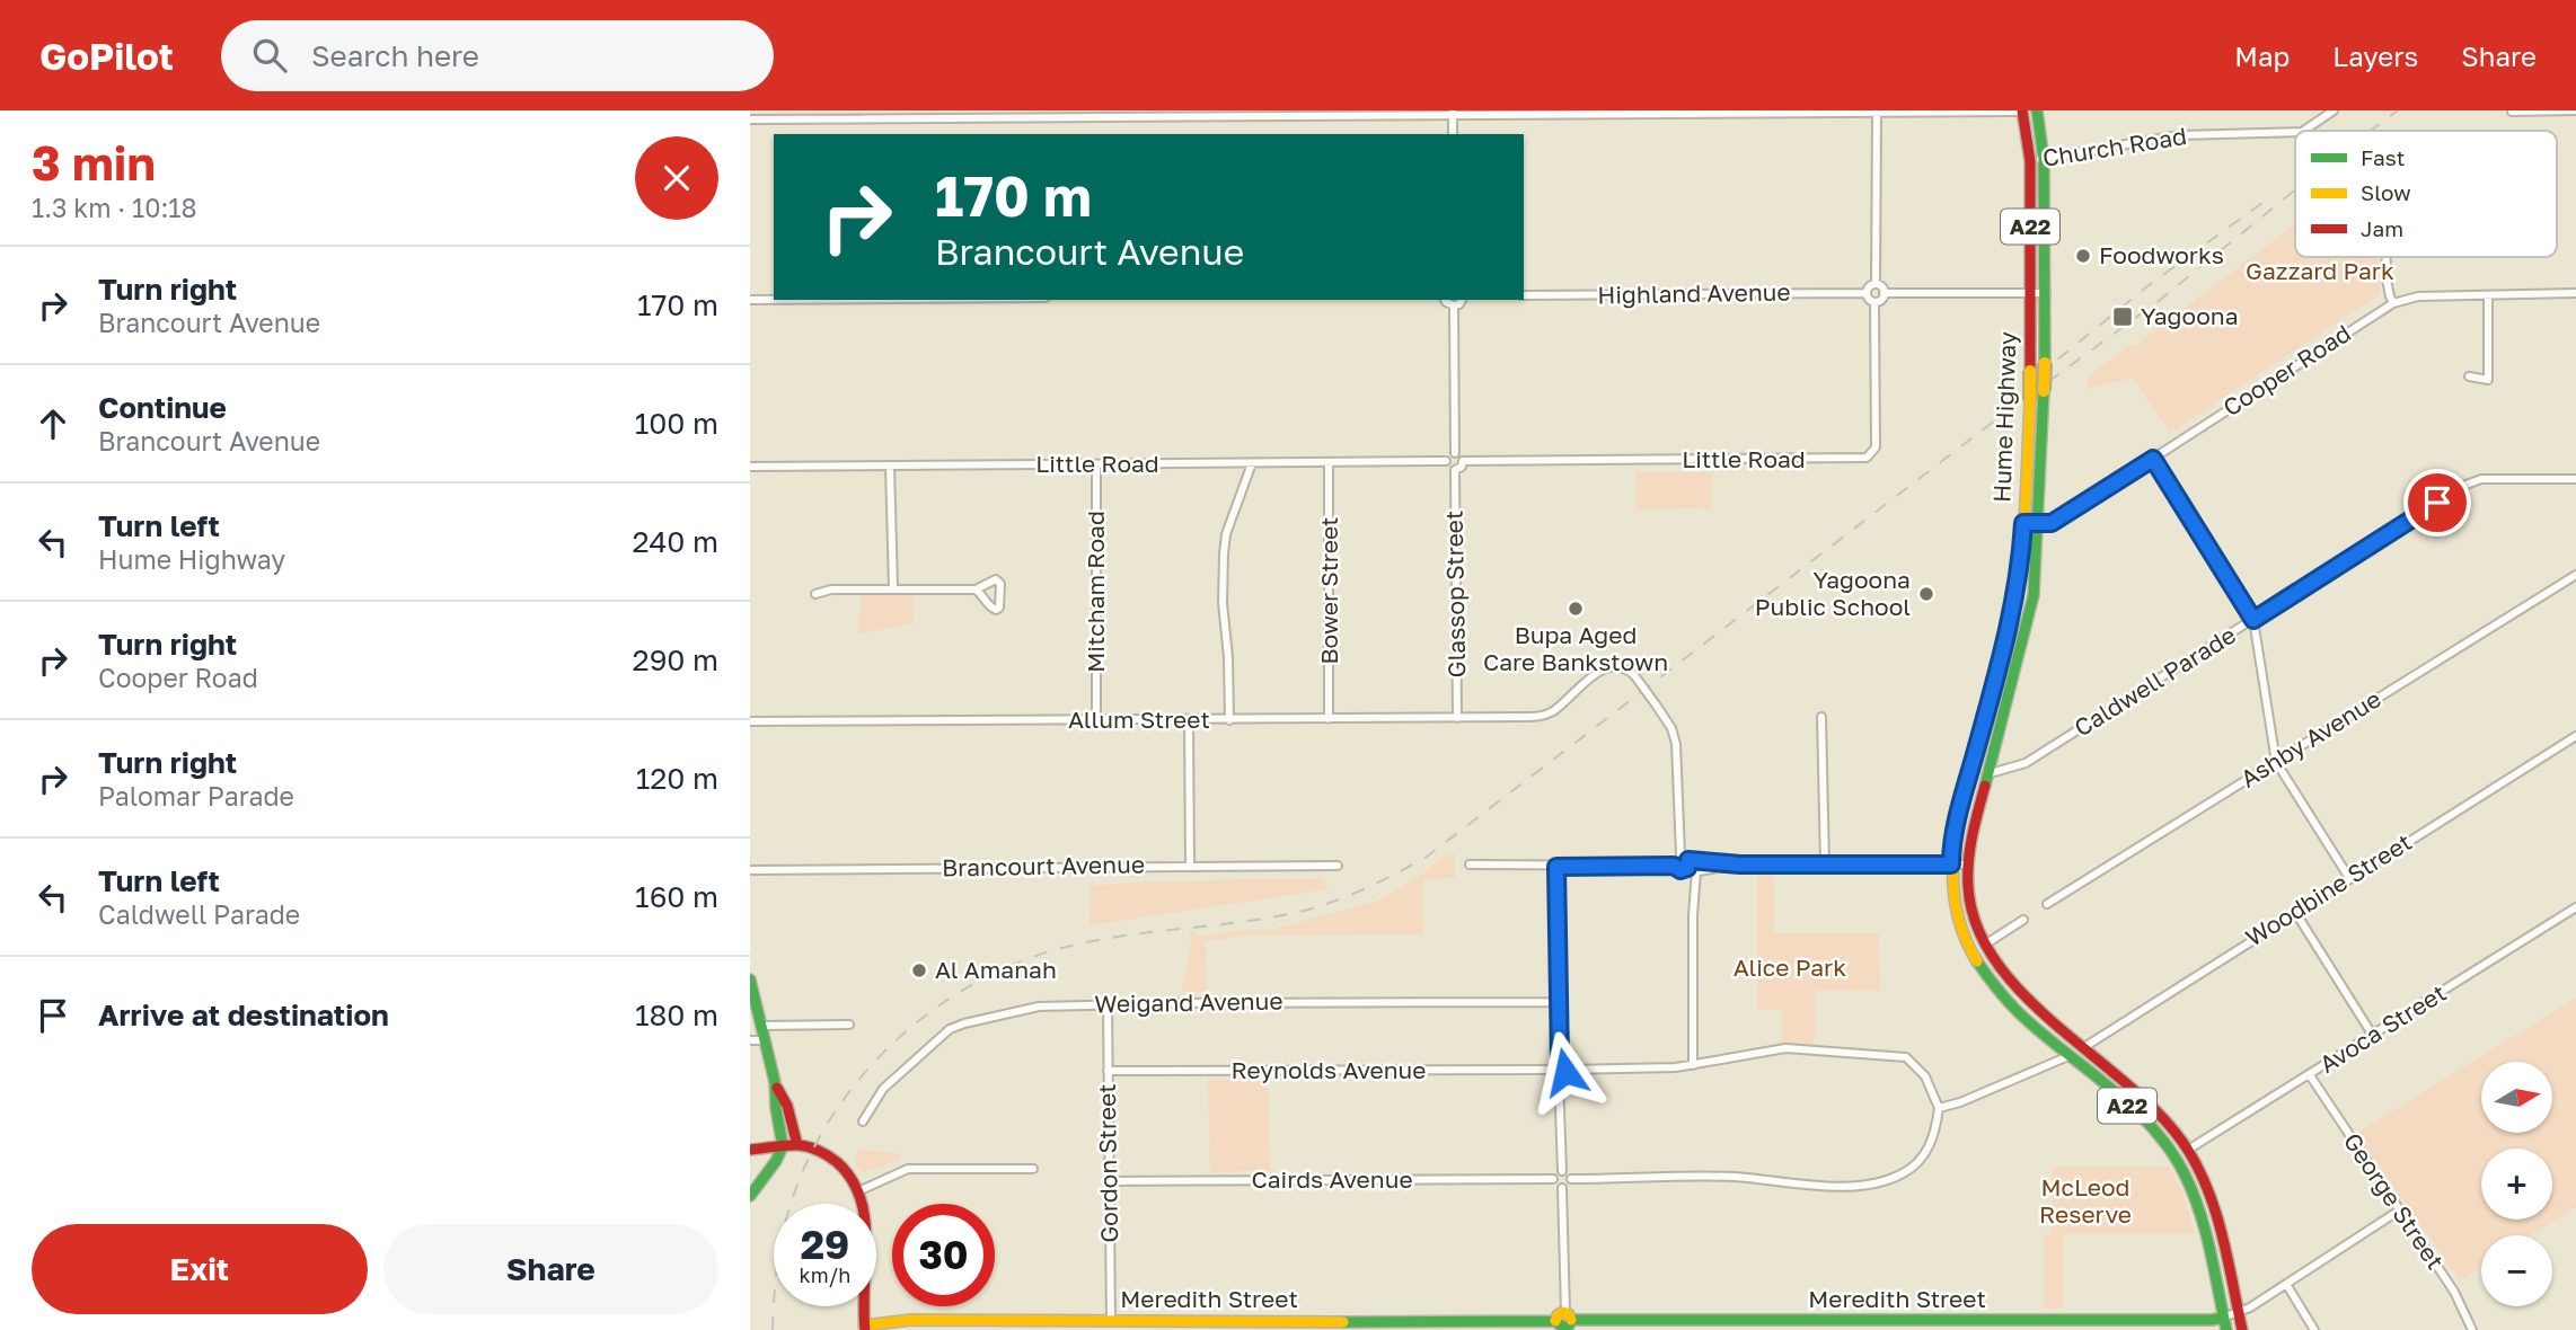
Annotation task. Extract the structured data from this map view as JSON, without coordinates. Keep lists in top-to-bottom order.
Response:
{
  "streets": {
    "main road": ["A22", "Hume Highway", "Meredith Street"],
    "street": [
      "Church Road",
      "Highland Avenue",
      "Cooper Road",
      "Little Road",
      "Bower Street",
      "Mitcham Road",
      "Glassop Street",
      "Caldwell Parade",
      "Allum Street",
      "Ashby Avenue",
      "Brancourt Avenue",
      "Woodbine Street",
      "Weigand Avenue",
      "Avoca Street",
      "Reynolds Avenue",
      "Gordon Street",
      "Cairds Avenue",
      "George Street"
    ]
  },
  "crossings": [
    ["Church Road", "Hume Highway"],
    ["Highland Avenue", "Little Road"],
    ["Cooper Road", "Hume Highway"],
    ["Hume Highway", "Caldwell Parade"],
    ["Hume Highway", "Woodbine Street"],
    ["Hume Highway", "Avoca Street"],
    ["Hume Highway", "Meredith Street"],
    ["Little Road", "Bower Street"],
    ["Little Road", "Mitcham Road"],
    ["Little Road", "Glassop Street"],
    ["Bower Street", "Allum Street"],
    ["Mitcham Road", "Allum Street"],
    ["Glassop Street", "Allum Street"],
    ["Weigand Avenue", "Gordon Street"],
    ["Avoca Street", "George Street"],
    ["Reynolds Avenue", "Gordon Street"],
    ["Gordon Street", "Cairds Avenue"],
    ["Gordon Street", "Meredith Street"]
  ],
  "parks": ["Gazzard Park", "Alice Park", "McLeod Reserve"],
  "places": {
    "other": [
      "Foodworks",
      "Yagoona Public School",
      "Bupa Aged Care Bankstown",
      "Al Amanah"
    ],
    "transit": ["Yagoona"]
  },
  "legend": ["Fast", "Slow", "Jam"],
  "north": "right",
  "page": {
    "header": "GoPilot",
    "search": "Search here",
    "nav": ["Map", "Layers", "Share"],
    "heading": ["3 min", "1.3 km · 10:18"],
    "turn": ["170 m", "Brancourt Avenue"],
    "list": [
      {
        "name": "Turn right",
        "note": "Brancourt Avenue",
        "value": "170 m"
      },
      {
        "name": "Continue",
        "note": "Brancourt Avenue",
        "value": "100 m"
      },
      {
        "name": "Turn left",
        "note": "Hume Highway",
        "value": "240 m"
      },
      {
        "name": "Turn right",
        "note": "Cooper Road",
        "value": "290 m"
      },
      {
        "name": "Turn right",
        "note": "Palomar Parade",
        "value": "120 m"
      },
      {
        "name": "Turn left",
        "note": "Caldwell Parade",
        "value": "160 m"
      },
      {
        "name": "Arrive at destination",
        "value": "180 m"
      }
    ],
    "map_buttons": ["+", "−"],
    "speed": "29 km/h",
    "limit": "30",
    "buttons": ["Exit", "Share"]
  }
}
